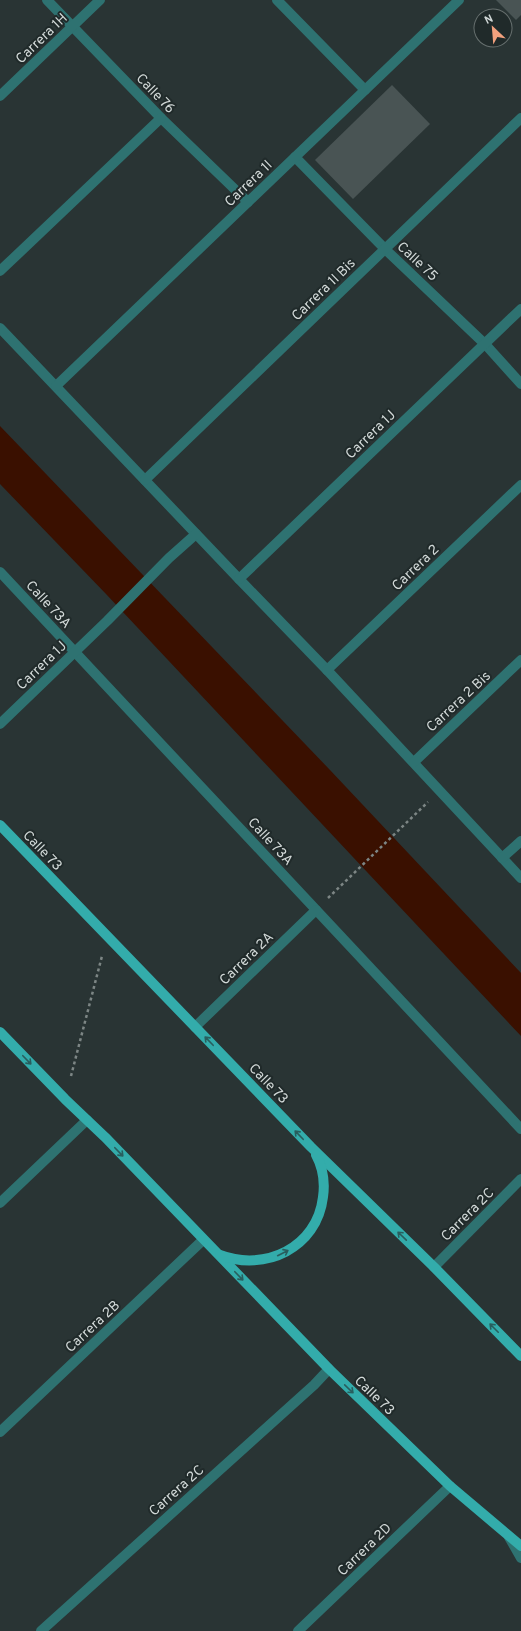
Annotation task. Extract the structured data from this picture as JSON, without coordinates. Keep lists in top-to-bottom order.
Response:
{
  "streets": {
    "main road": ["Calle 73"],
    "street": [
      "Carrera 1H",
      "Calle 76",
      "Carrera 1I",
      "Calle 75",
      "Carrera 1I Bis",
      "Carrera 1J",
      "Carrera 2",
      "Calle 73A",
      "Carrera 2 Bis",
      "Carrera 2A",
      "Carrera 2C",
      "Carrera 2B",
      "Carrera 2D"
    ]
  },
  "crossings": [
    ["Carrera 1H", "Calle 76"],
    ["Calle 76", "Carrera 1I"],
    ["Carrera 1I", "Calle 75"],
    ["Calle 75", "Carrera 1I Bis"],
    ["Calle 75", "Carrera 1J"],
    ["Carrera 1J", "Calle 73A"],
    ["Calle 73A", "Carrera 2A"],
    ["Calle 73", "Carrera 2A"],
    ["Calle 73", "Carrera 2C"],
    ["Calle 73", "Carrera 2B"],
    ["Calle 73", "Carrera 2D"]
  ],
  "north": "top left"
}
